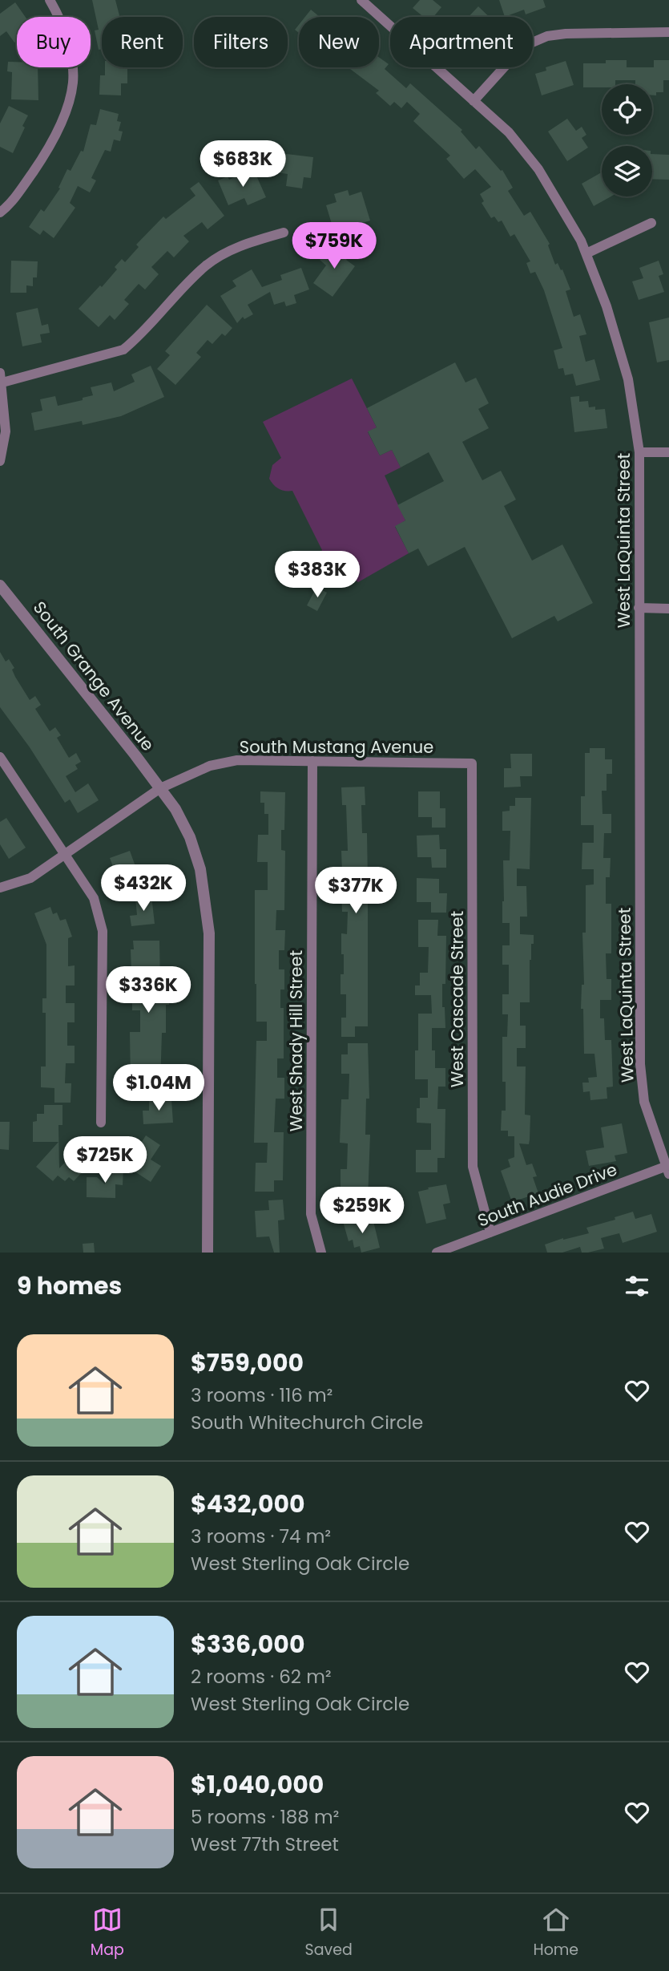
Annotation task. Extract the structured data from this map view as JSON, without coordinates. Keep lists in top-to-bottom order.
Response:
{
  "streets": {
    "street": [
      "West LaQuinta Street",
      "South Grange Avenue",
      "South Mustang Avenue",
      "West Cascade Street",
      "West Shady Hill Street",
      "South Audie Drive"
    ]
  },
  "crossings": [
    ["West LaQuinta Street", "South Audie Drive"],
    ["South Grange Avenue", "South Mustang Avenue"],
    ["South Mustang Avenue", "West Cascade Street"],
    ["South Mustang Avenue", "West Shady Hill Street"],
    ["West Cascade Street", "South Audie Drive"]
  ],
  "page": {
    "chip": [
      "Buy",
      "Rent",
      "Filters",
      "New",
      "Apartment"
    ],
    "price": [
      "$683K",
      "$759K",
      "$383K",
      "$432K",
      "$377K",
      "$336K",
      "$1.04M",
      "$725K",
      "$259K"
    ],
    "heading": "9 homes",
    "list": [
      {
        "name": "$759,000",
        "note": "3 rooms · 116 m² · South Whitechurch Circle"
      },
      {
        "name": "$432,000",
        "note": "3 rooms · 74 m² · West Sterling Oak Circle"
      },
      {
        "name": "$336,000",
        "note": "2 rooms · 62 m² · West Sterling Oak Circle"
      },
      {
        "name": "$1,040,000",
        "note": "5 rooms · 188 m² · West 77th Street"
      }
    ],
    "tabs": ["Map", "Saved", "Home"]
  }
}
